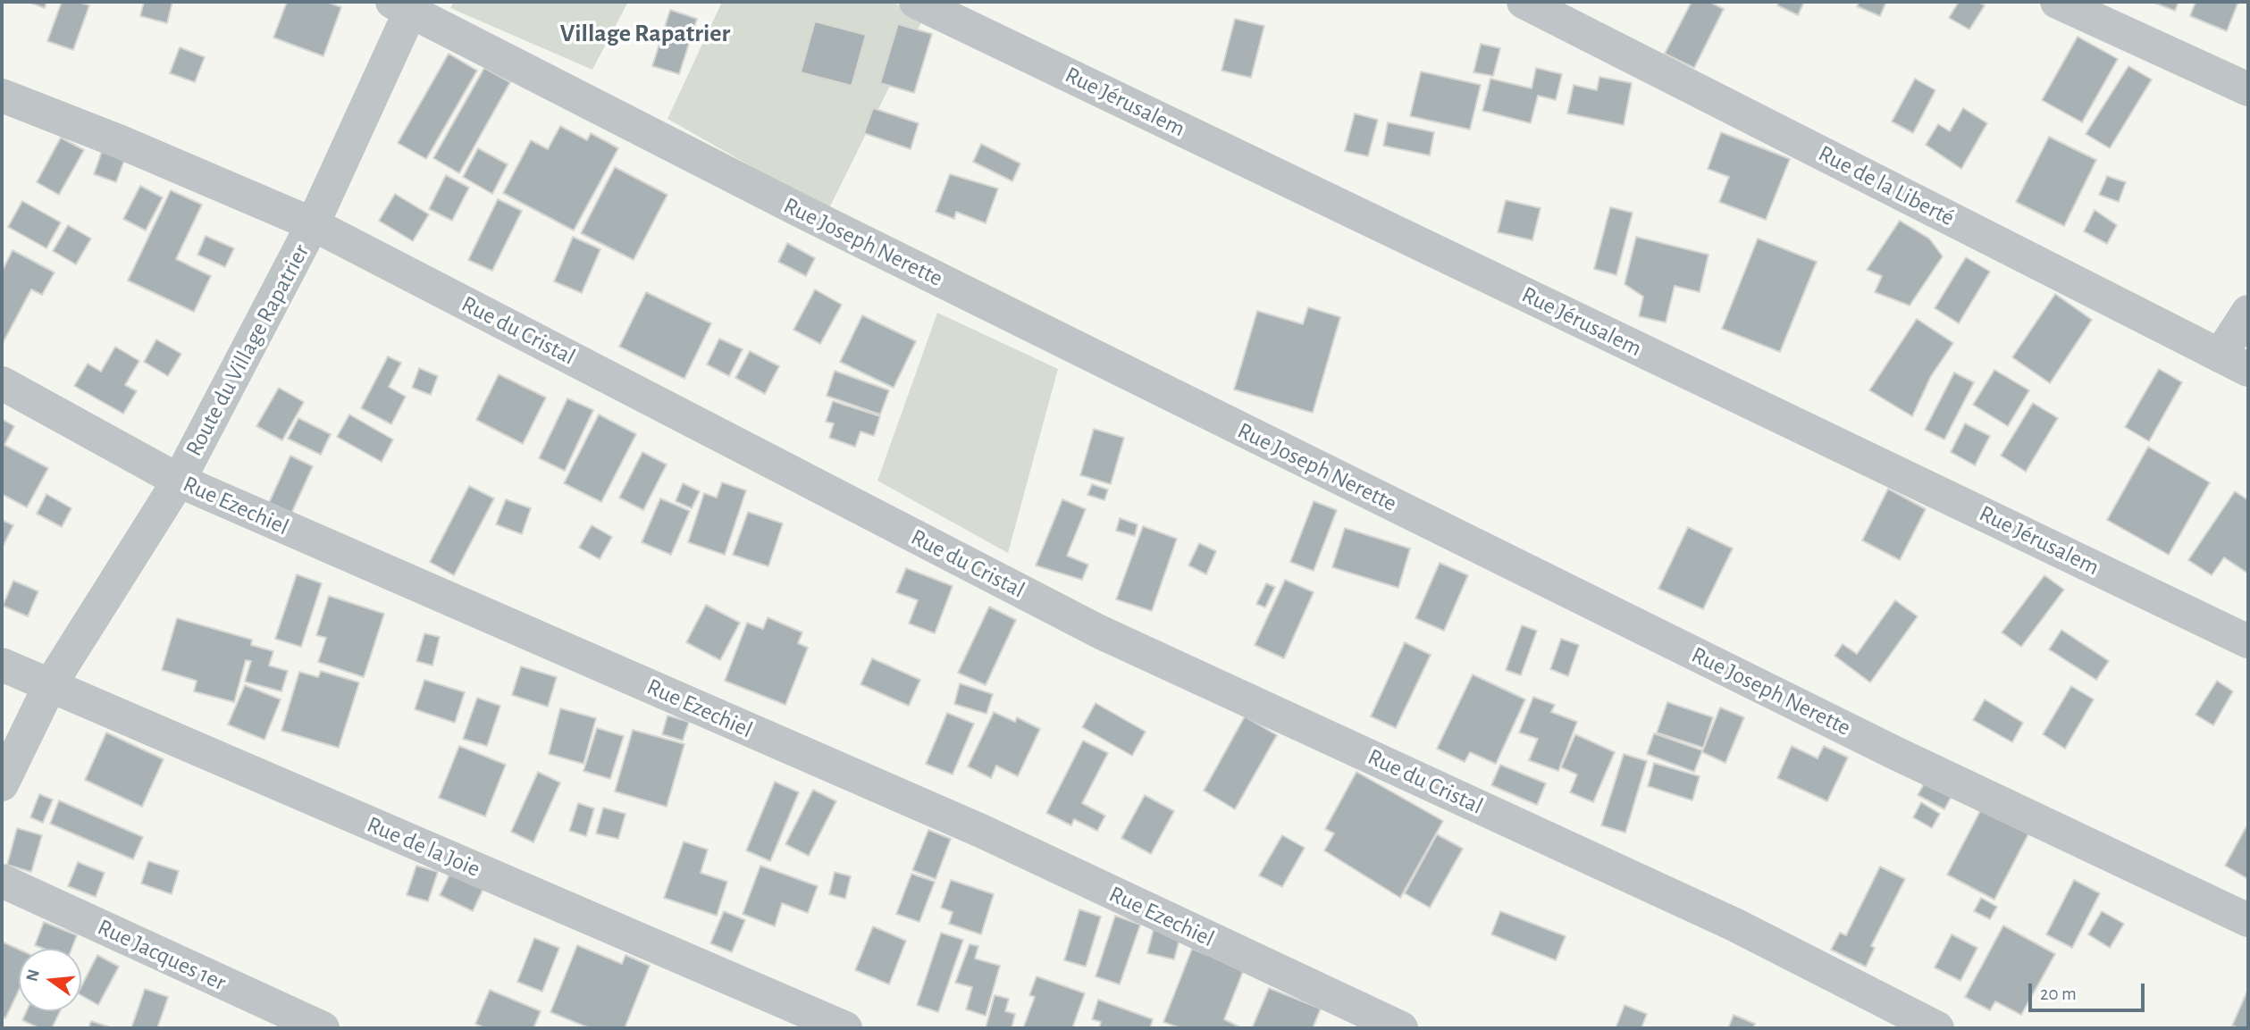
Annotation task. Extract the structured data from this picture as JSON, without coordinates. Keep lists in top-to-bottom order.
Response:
{
  "streets": {
    "street": [
      "Rue Jérusalem",
      "Rue de la Liberté",
      "Rue Joseph Nerette",
      "Rue du Cristal",
      "Route du Village Rapatrier",
      "Rue Ezechiel",
      "Rue de la Joie",
      "Rue Jacques 1er"
    ]
  },
  "crossings": [
    ["Rue Joseph Nerette", "Route du Village Rapatrier"],
    ["Rue du Cristal", "Route du Village Rapatrier"],
    ["Route du Village Rapatrier", "Rue Ezechiel"],
    ["Route du Village Rapatrier", "Rue de la Joie"]
  ],
  "districts": ["Village Rapatrier"],
  "scale_bar": "20 m",
  "north": "left"
}
